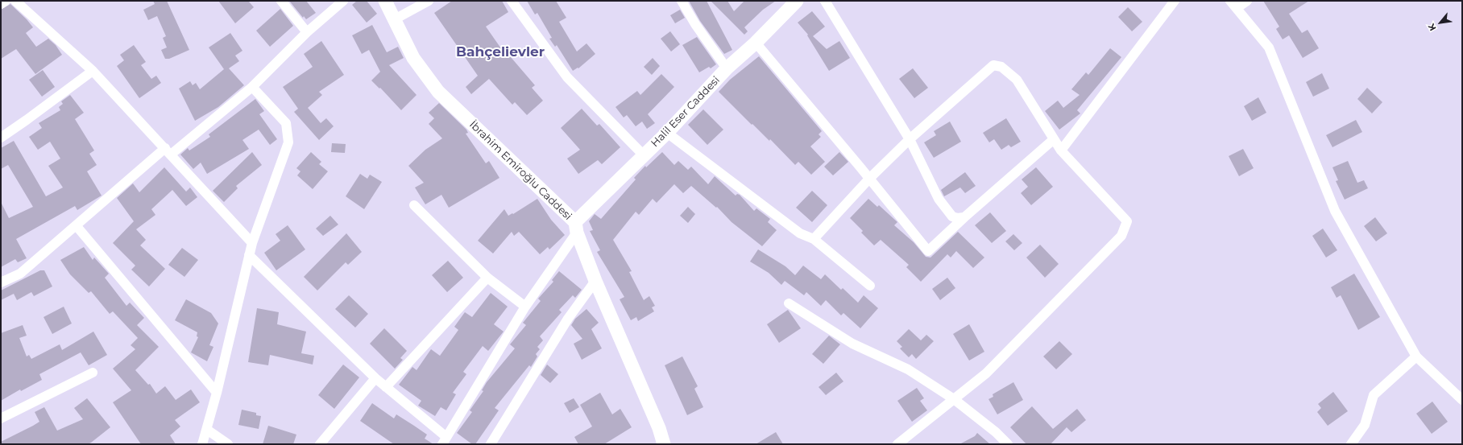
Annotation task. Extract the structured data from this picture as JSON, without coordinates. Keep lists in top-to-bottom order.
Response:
{
  "streets": {
    "street": ["Halil Eser Caddesi", "İbrahim Emiroğlu Caddesi"]
  },
  "crossings": [
    ["Halil Eser Caddesi", "İbrahim Emiroğlu Caddesi"]
  ],
  "districts": ["Bahçelievler"],
  "north": "bottom left"
}
